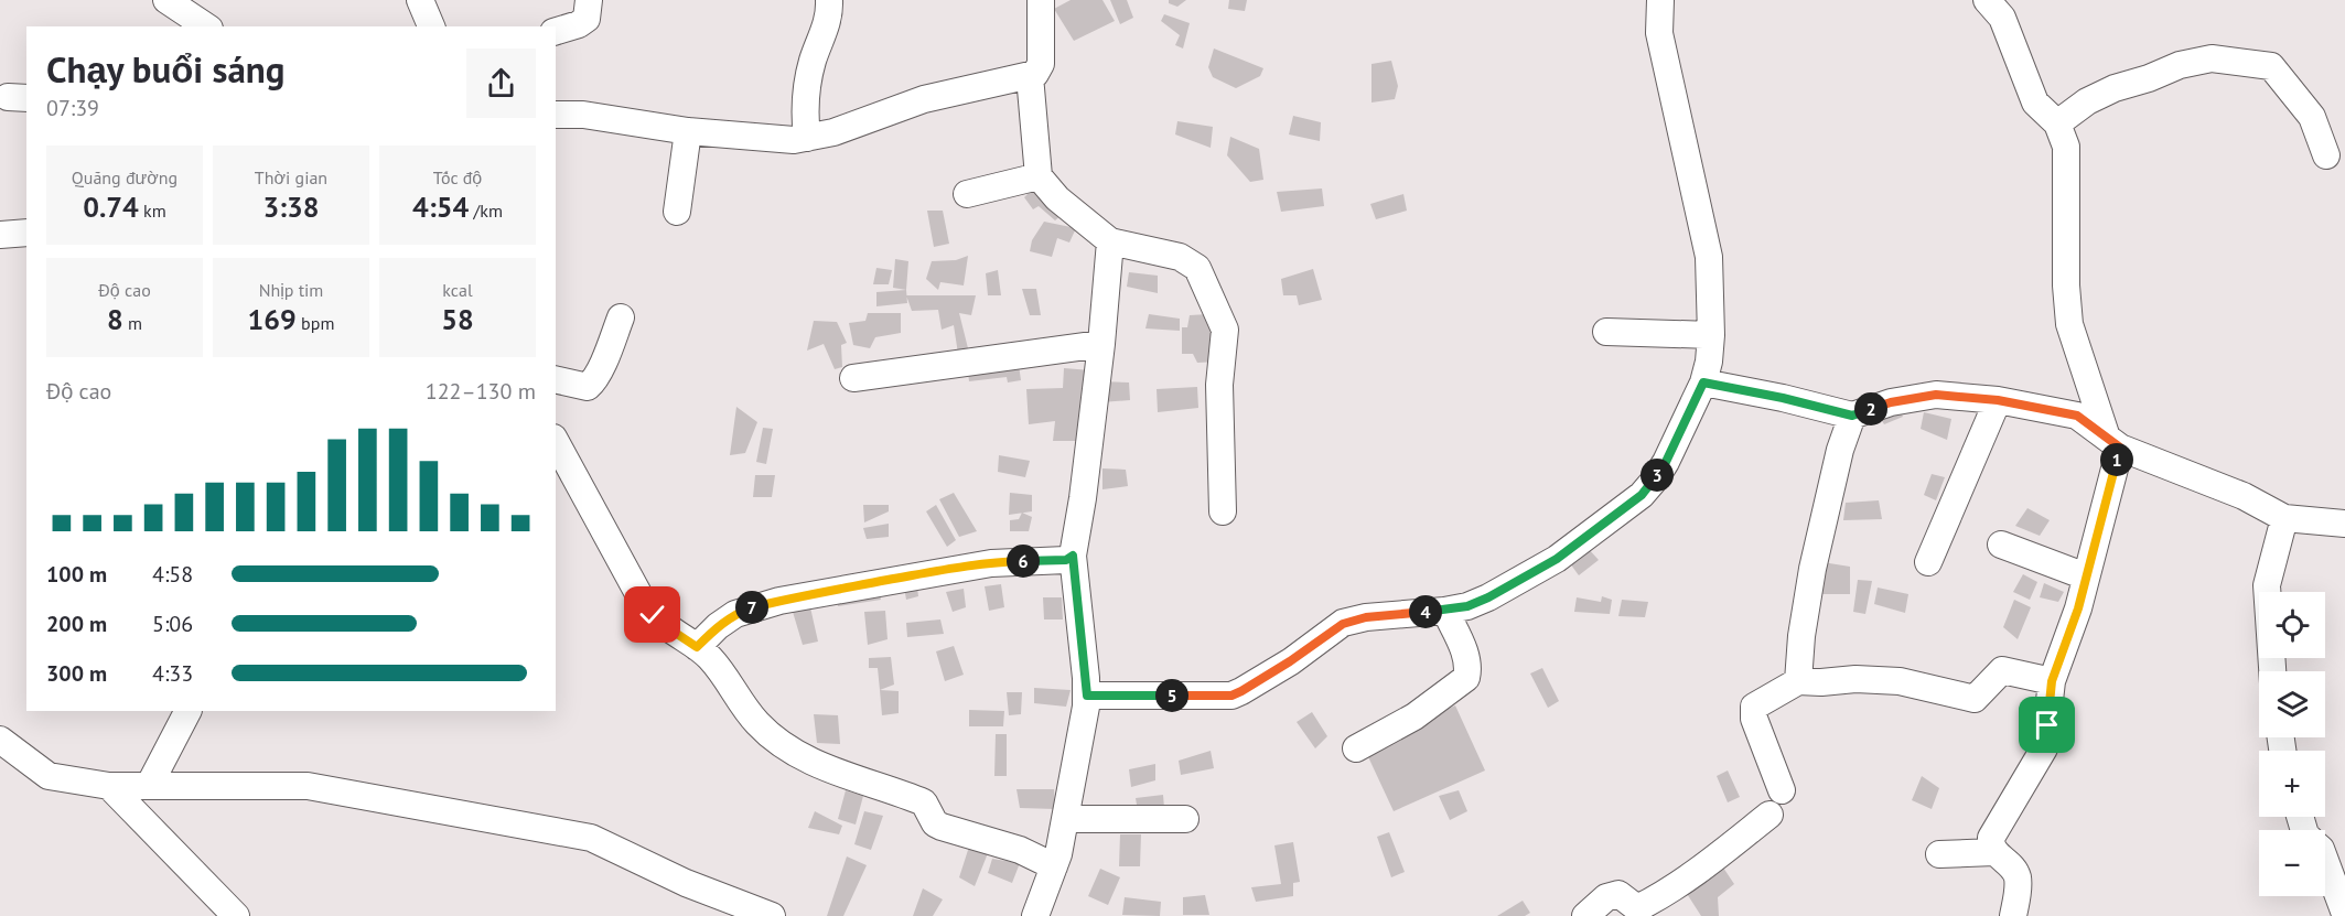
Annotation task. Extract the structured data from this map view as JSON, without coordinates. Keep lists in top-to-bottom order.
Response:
{
  "page": {
    "heading": ["Chạy buổi sáng", "07:39"],
    "stats": [
      ["Quãng đường", "0.74 km"],
      ["Thời gian", "3:38"],
      ["Tốc độ", "4:54 /km"],
      ["Độ cao", "8 m"],
      ["Nhịp tim", "169 bpm"],
      ["kcal", "58"]
    ],
    "chart": ["Độ cao", "122–130 m"],
    "pins": [
      "2",
      "1",
      "3",
      "6",
      "7",
      "4",
      "5"
    ],
    "list": [
      {
        "name": "100 m",
        "note": "4:58"
      },
      {
        "name": "200 m",
        "note": "5:06"
      },
      {
        "name": "300 m",
        "note": "4:33"
      }
    ],
    "map_buttons": ["+", "−"]
  }
}
